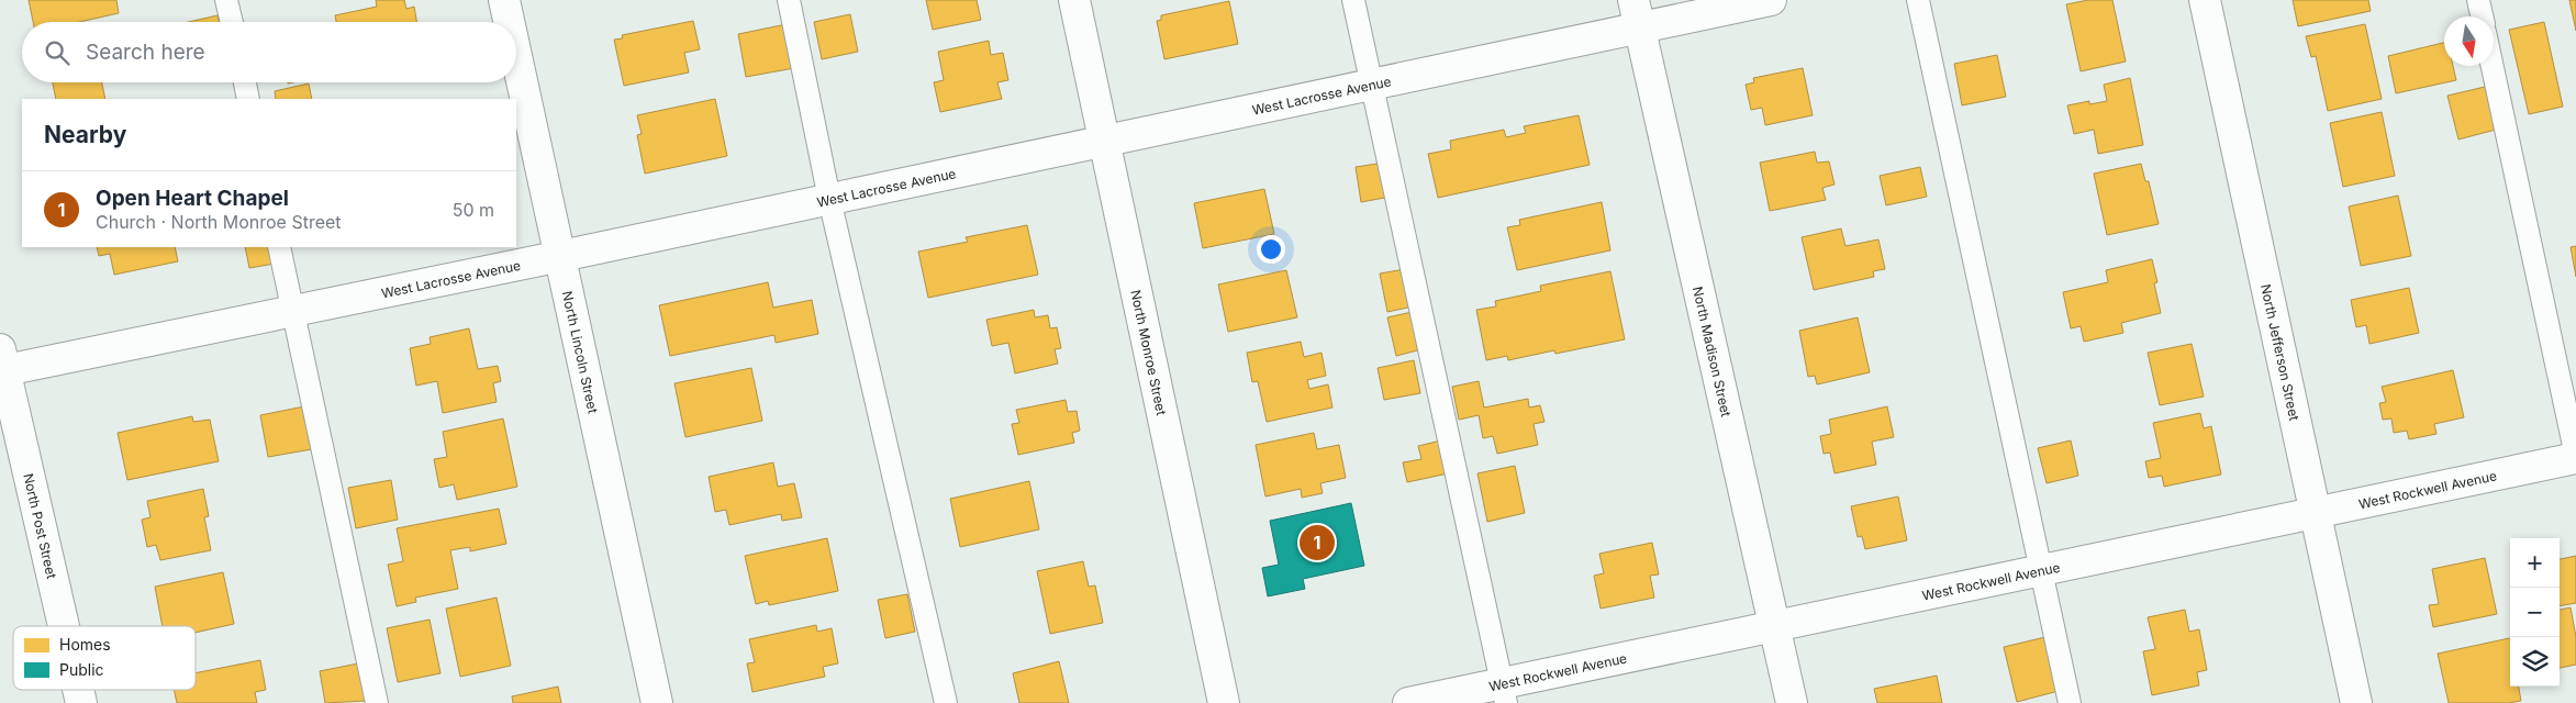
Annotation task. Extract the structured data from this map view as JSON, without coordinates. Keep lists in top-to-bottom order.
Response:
{
  "streets": {
    "street": [
      "West Lacrosse Avenue",
      "North Lincoln Street",
      "North Monroe Street",
      "North Madison Street",
      "North Jefferson Street",
      "West Rockwell Avenue",
      "North Post Street"
    ]
  },
  "crossings": [
    ["West Lacrosse Avenue", "North Lincoln Street"],
    ["West Lacrosse Avenue", "North Monroe Street"],
    ["West Lacrosse Avenue", "North Madison Street"],
    ["West Lacrosse Avenue", "North Post Street"],
    ["North Madison Street", "West Rockwell Avenue"],
    ["North Jefferson Street", "West Rockwell Avenue"]
  ],
  "legend": ["Homes", "Public"],
  "north": "bottom",
  "page": {
    "search": "Search here",
    "heading": "Nearby",
    "list": [
      {
        "mark": "1",
        "name": "Open Heart Chapel",
        "note": "Church · North Monroe Street",
        "value": "50 m"
      }
    ],
    "pins": "1",
    "map_buttons": ["+", "−"]
  }
}
